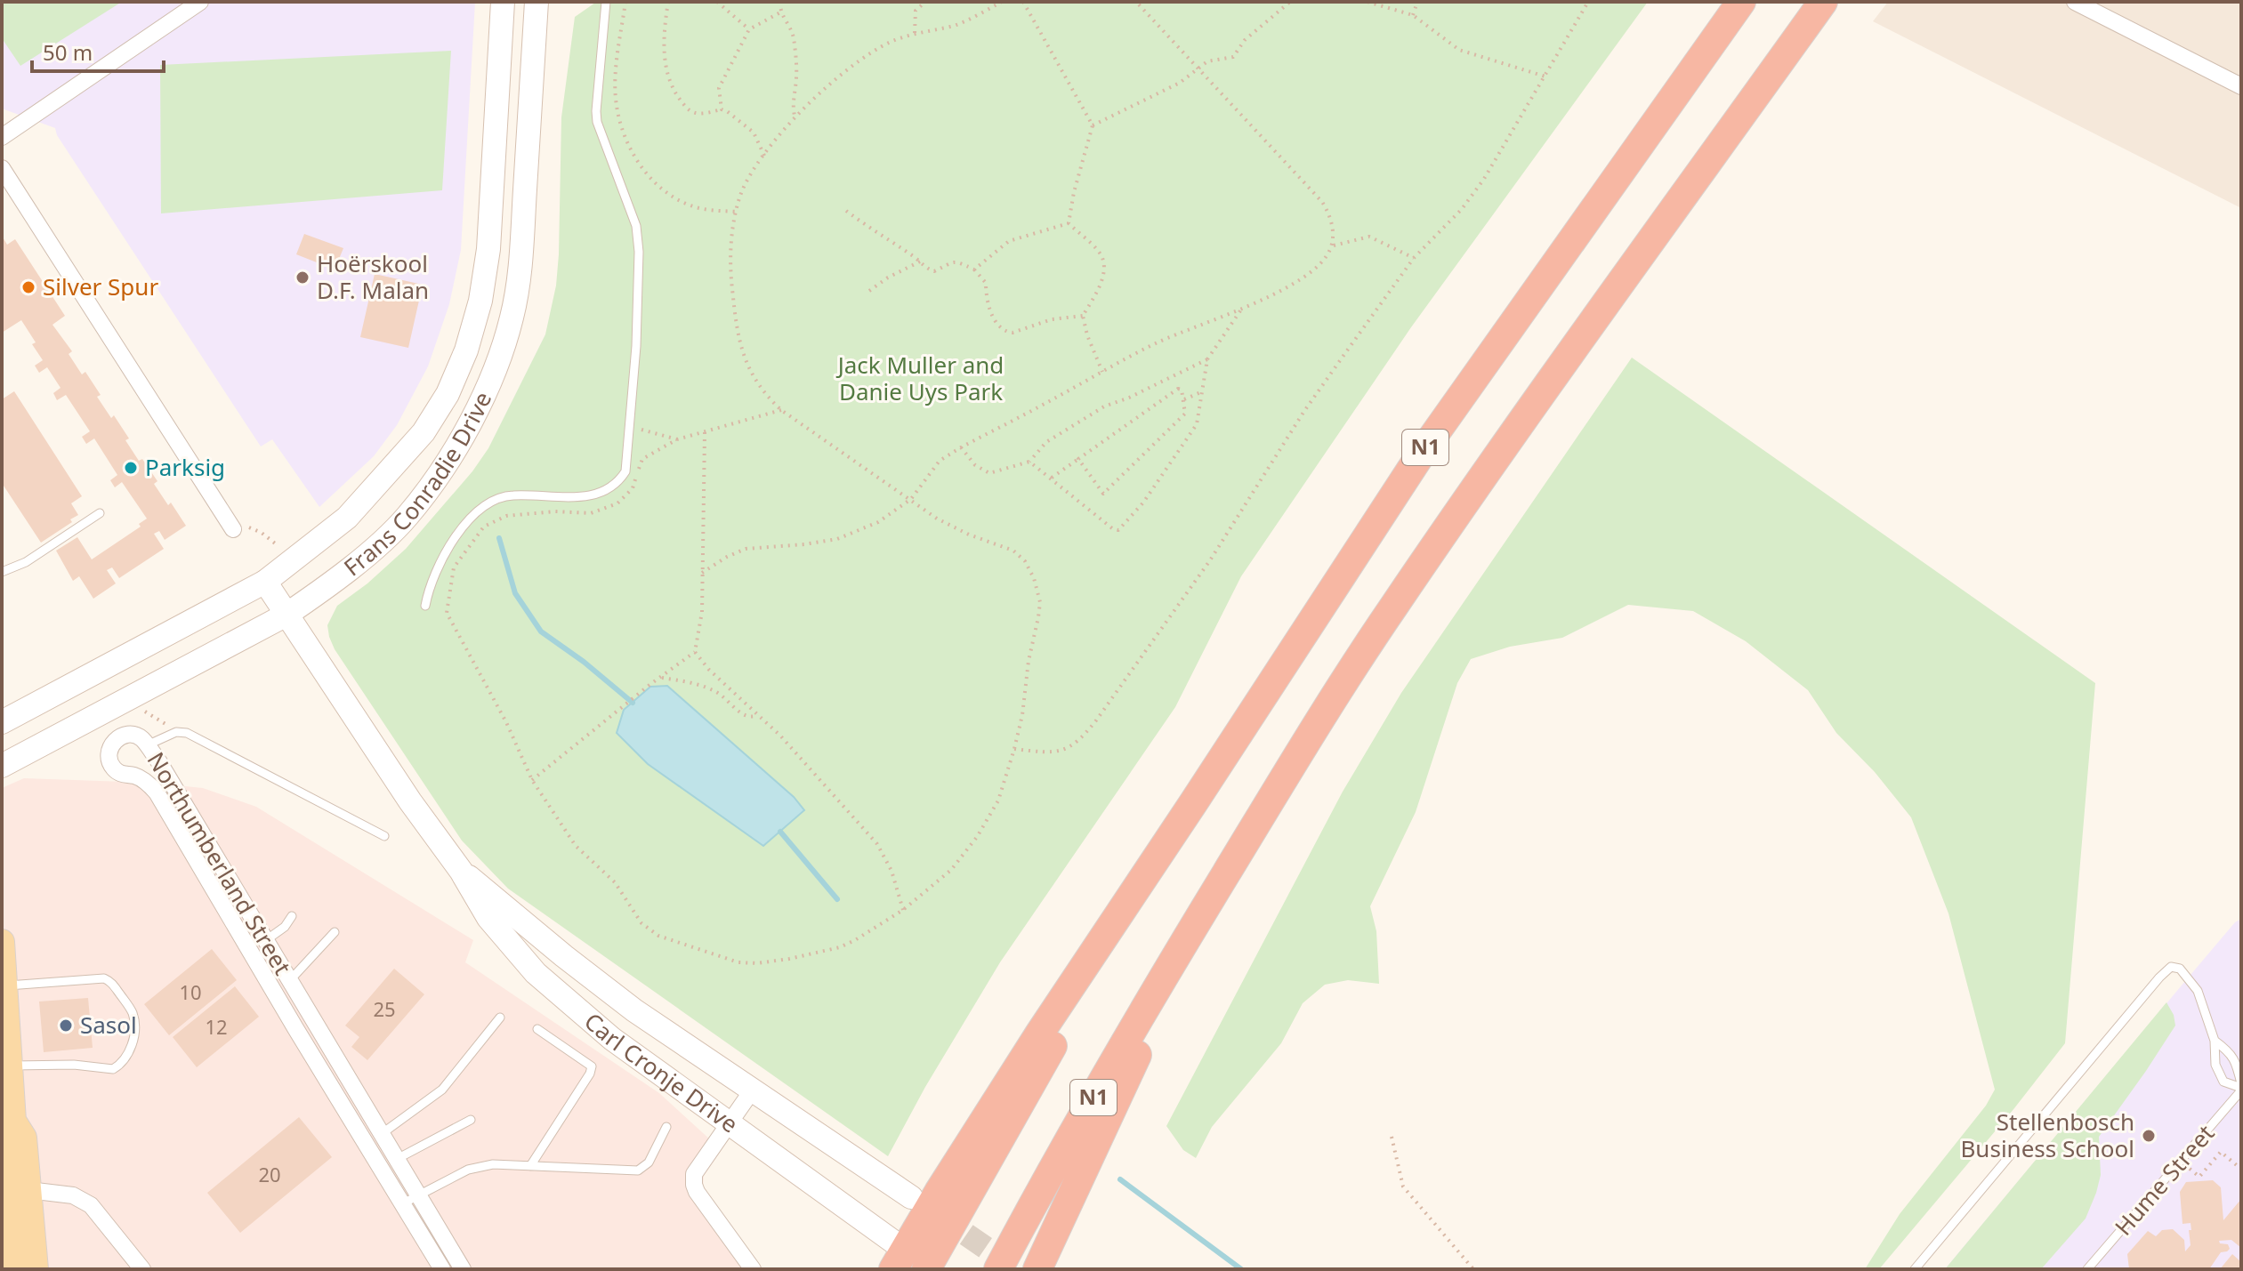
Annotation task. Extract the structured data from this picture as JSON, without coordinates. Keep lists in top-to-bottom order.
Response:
{
  "streets": {
    "highway": ["N1"],
    "main road": ["Frans Conradie Drive", "Carl Cronje Drive"],
    "street": ["Northumberland Street"],
    "lane": ["Hume Street"]
  },
  "crossings": [
    ["Frans Conradie Drive", "Carl Cronje Drive"]
  ],
  "parks": ["Jack Muller and Danie Uys Park"],
  "places": [
    "Hoërskool D.F. Malan",
    "Silver Spur",
    "Parksig",
    "Sasol",
    "Stellenbosch Business School"
  ],
  "house_numbers": [
    "10",
    "25",
    "12",
    "20"
  ],
  "scale_bar": "50 m"
}
